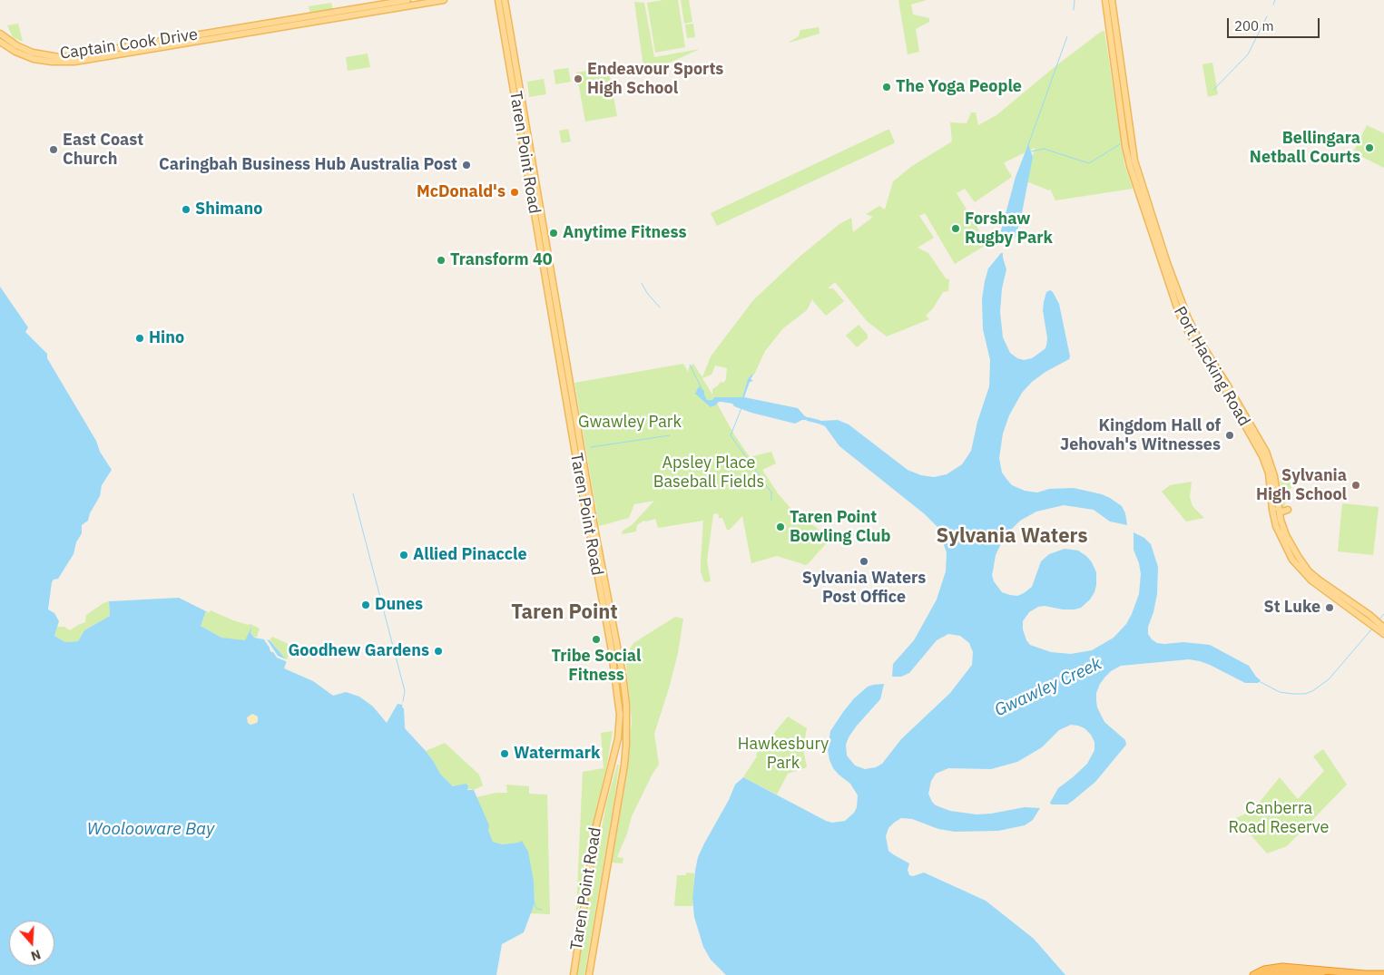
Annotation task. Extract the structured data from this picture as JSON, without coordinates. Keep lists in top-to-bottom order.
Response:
{
  "streets": {
    "main road": ["Captain Cook Drive", "Taren Point Road", "Port Hacking Road"]
  },
  "districts": ["Sylvania Waters", "Taren Point"],
  "water": ["Gwawley Creek", "Woolooware Bay"],
  "parks": [
    "Gwawley Park",
    "Apsley Place Baseball Fields",
    "Hawkesbury Park",
    "Canberra Road Reserve"
  ],
  "places": [
    "Endeavour Sports High School",
    "The Yoga People",
    "Bellingara Netball Courts",
    "East Coast Church",
    "Caringbah Business Hub Australia Post",
    "McDonald's",
    "Shimano",
    "Forshaw Rugby Park",
    "Anytime Fitness",
    "Transform 40",
    "Hino",
    "Kingdom Hall of Jehovah's Witnesses",
    "Sylvania High School",
    "Taren Point Bowling Club",
    "Allied Pinaccle",
    "Sylvania Waters Post Office",
    "Dunes",
    "St Luke",
    "Tribe Social Fitness",
    "Goodhew Gardens",
    "Watermark"
  ],
  "scale_bar": "200 m",
  "north": "bottom"
}
